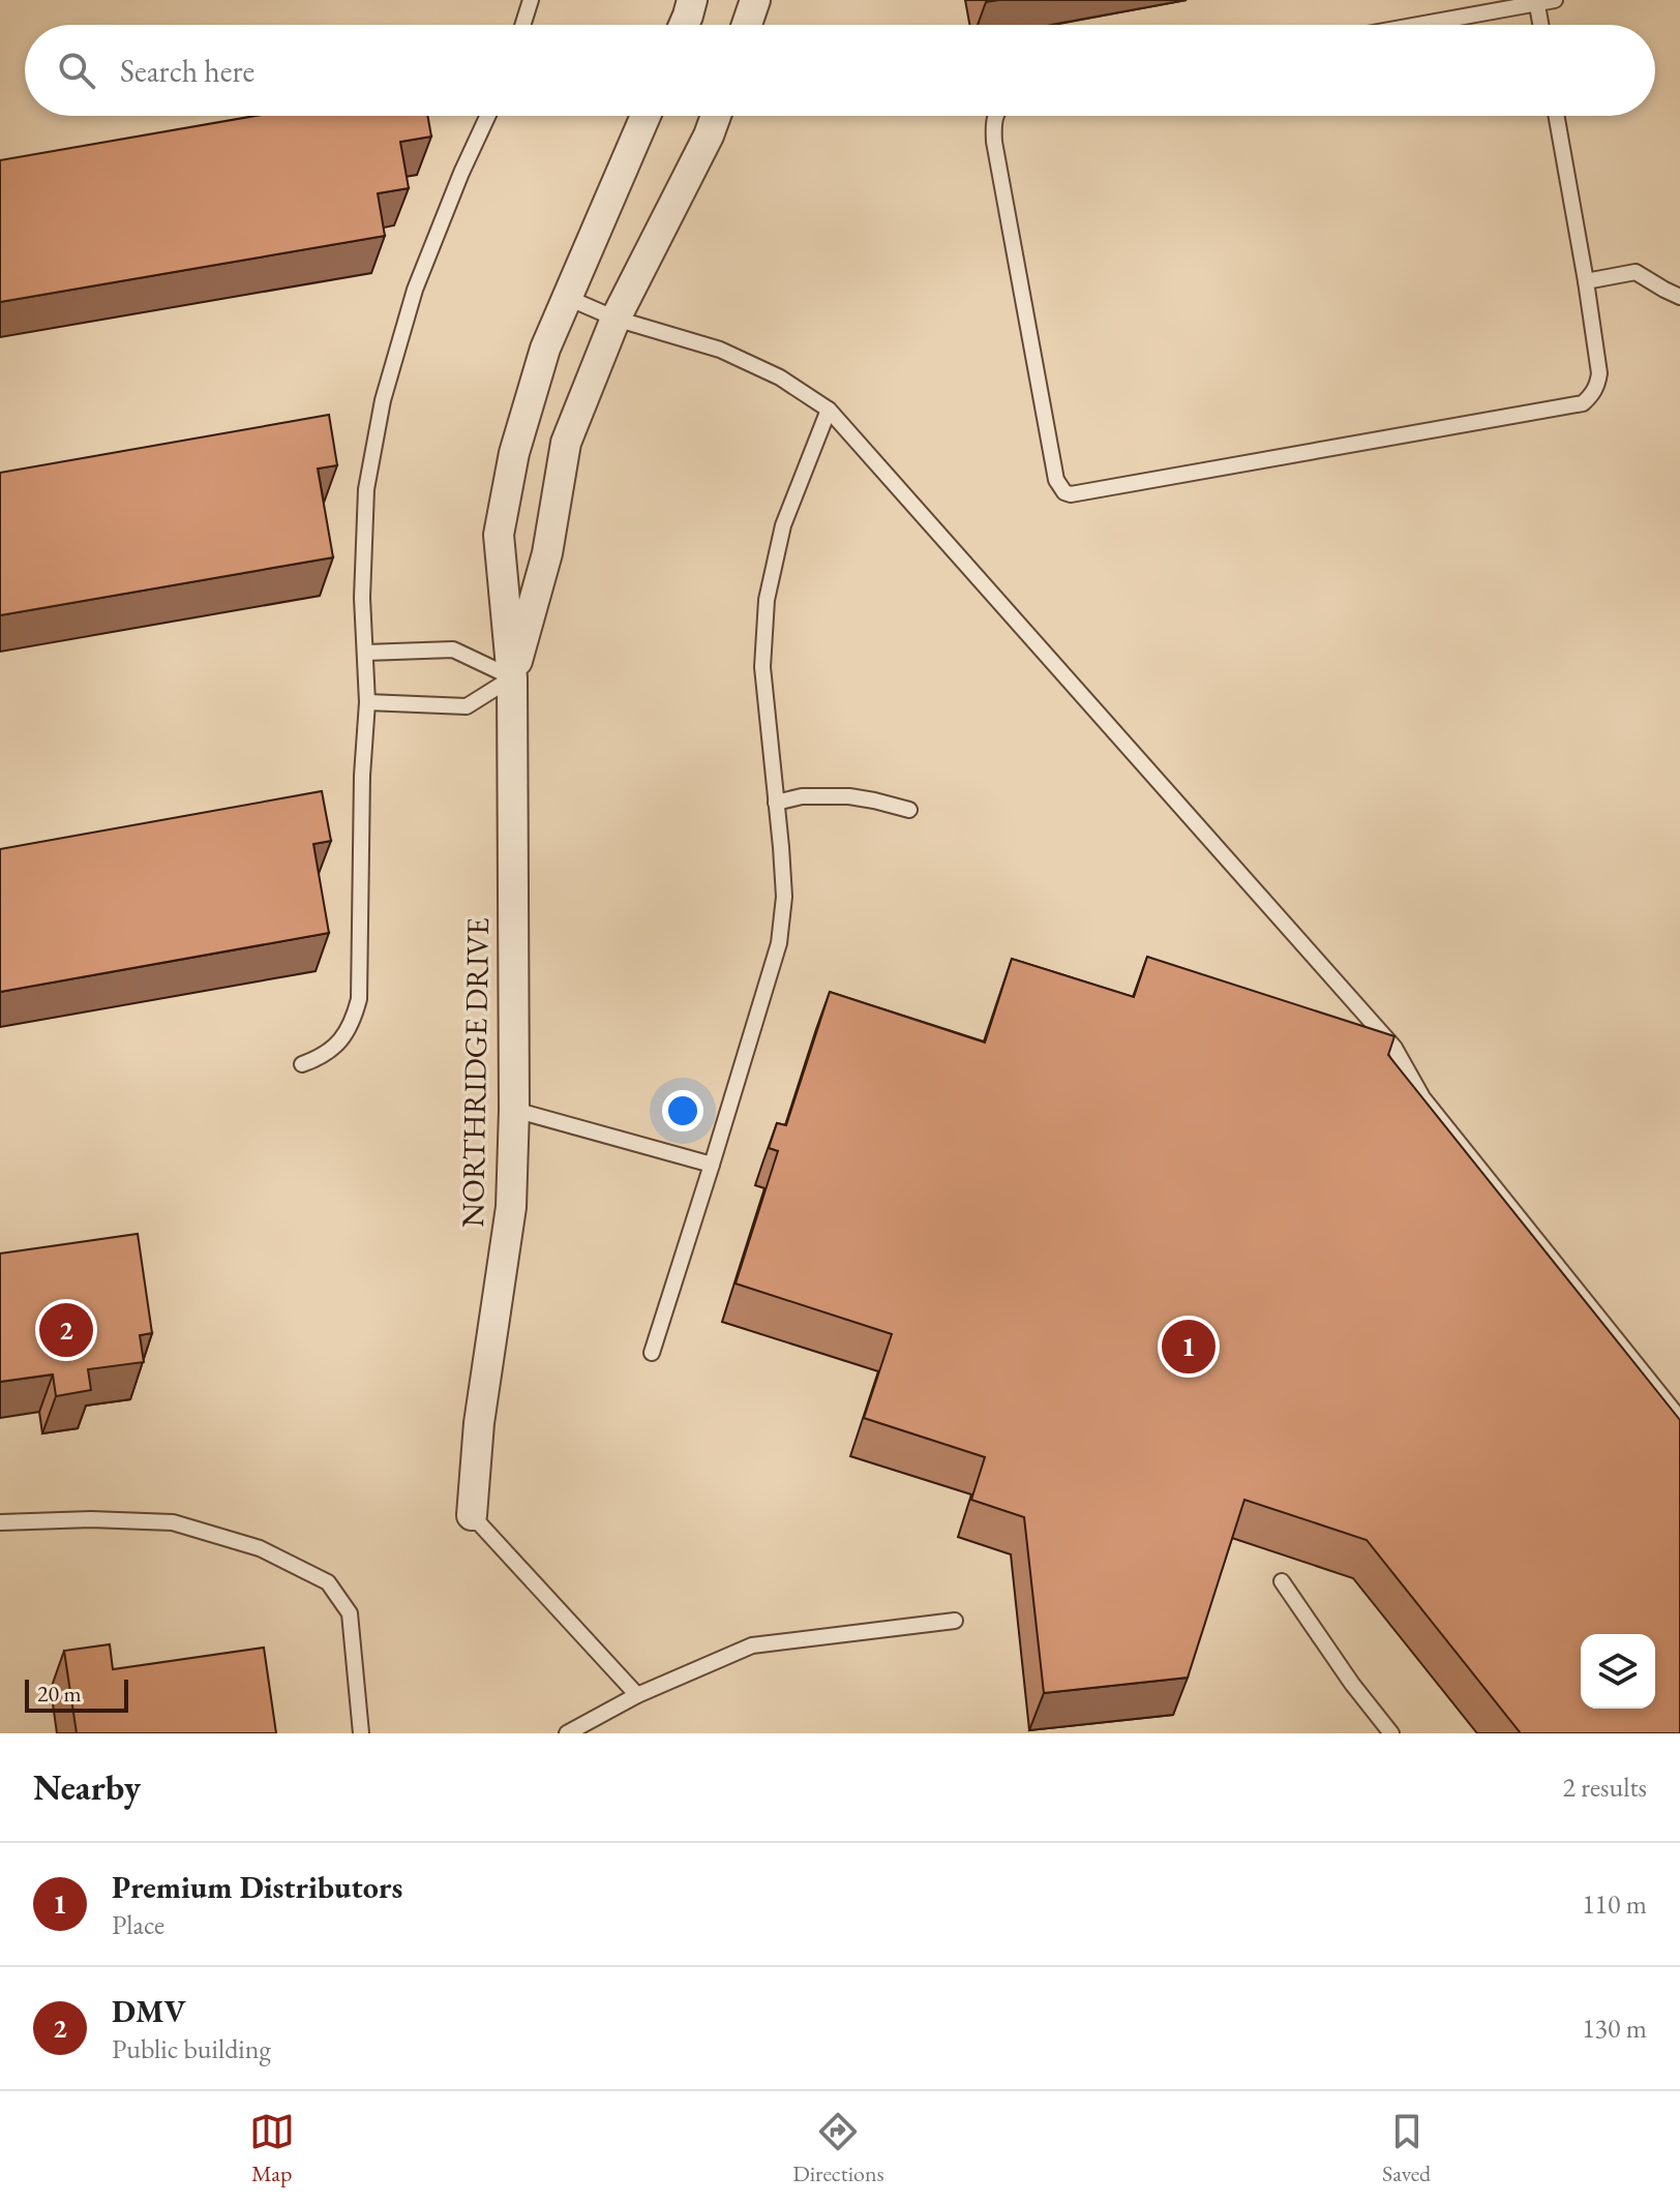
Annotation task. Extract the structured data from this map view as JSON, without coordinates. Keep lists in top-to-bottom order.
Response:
{
  "streets": {
    "street": ["NORTHRIDGE DRIVE"]
  },
  "scale_bar": "20 m",
  "page": {
    "search": "Search here",
    "pins": ["2", "1"],
    "scale": "20 m",
    "heading": ["Nearby", "2 results"],
    "list": [
      {
        "mark": "1",
        "name": "Premium Distributors",
        "note": "Place",
        "value": "110 m"
      },
      {
        "mark": "2",
        "name": "DMV",
        "note": "Public building",
        "value": "130 m"
      }
    ],
    "nav": ["Map", "Directions", "Saved"]
  }
}
